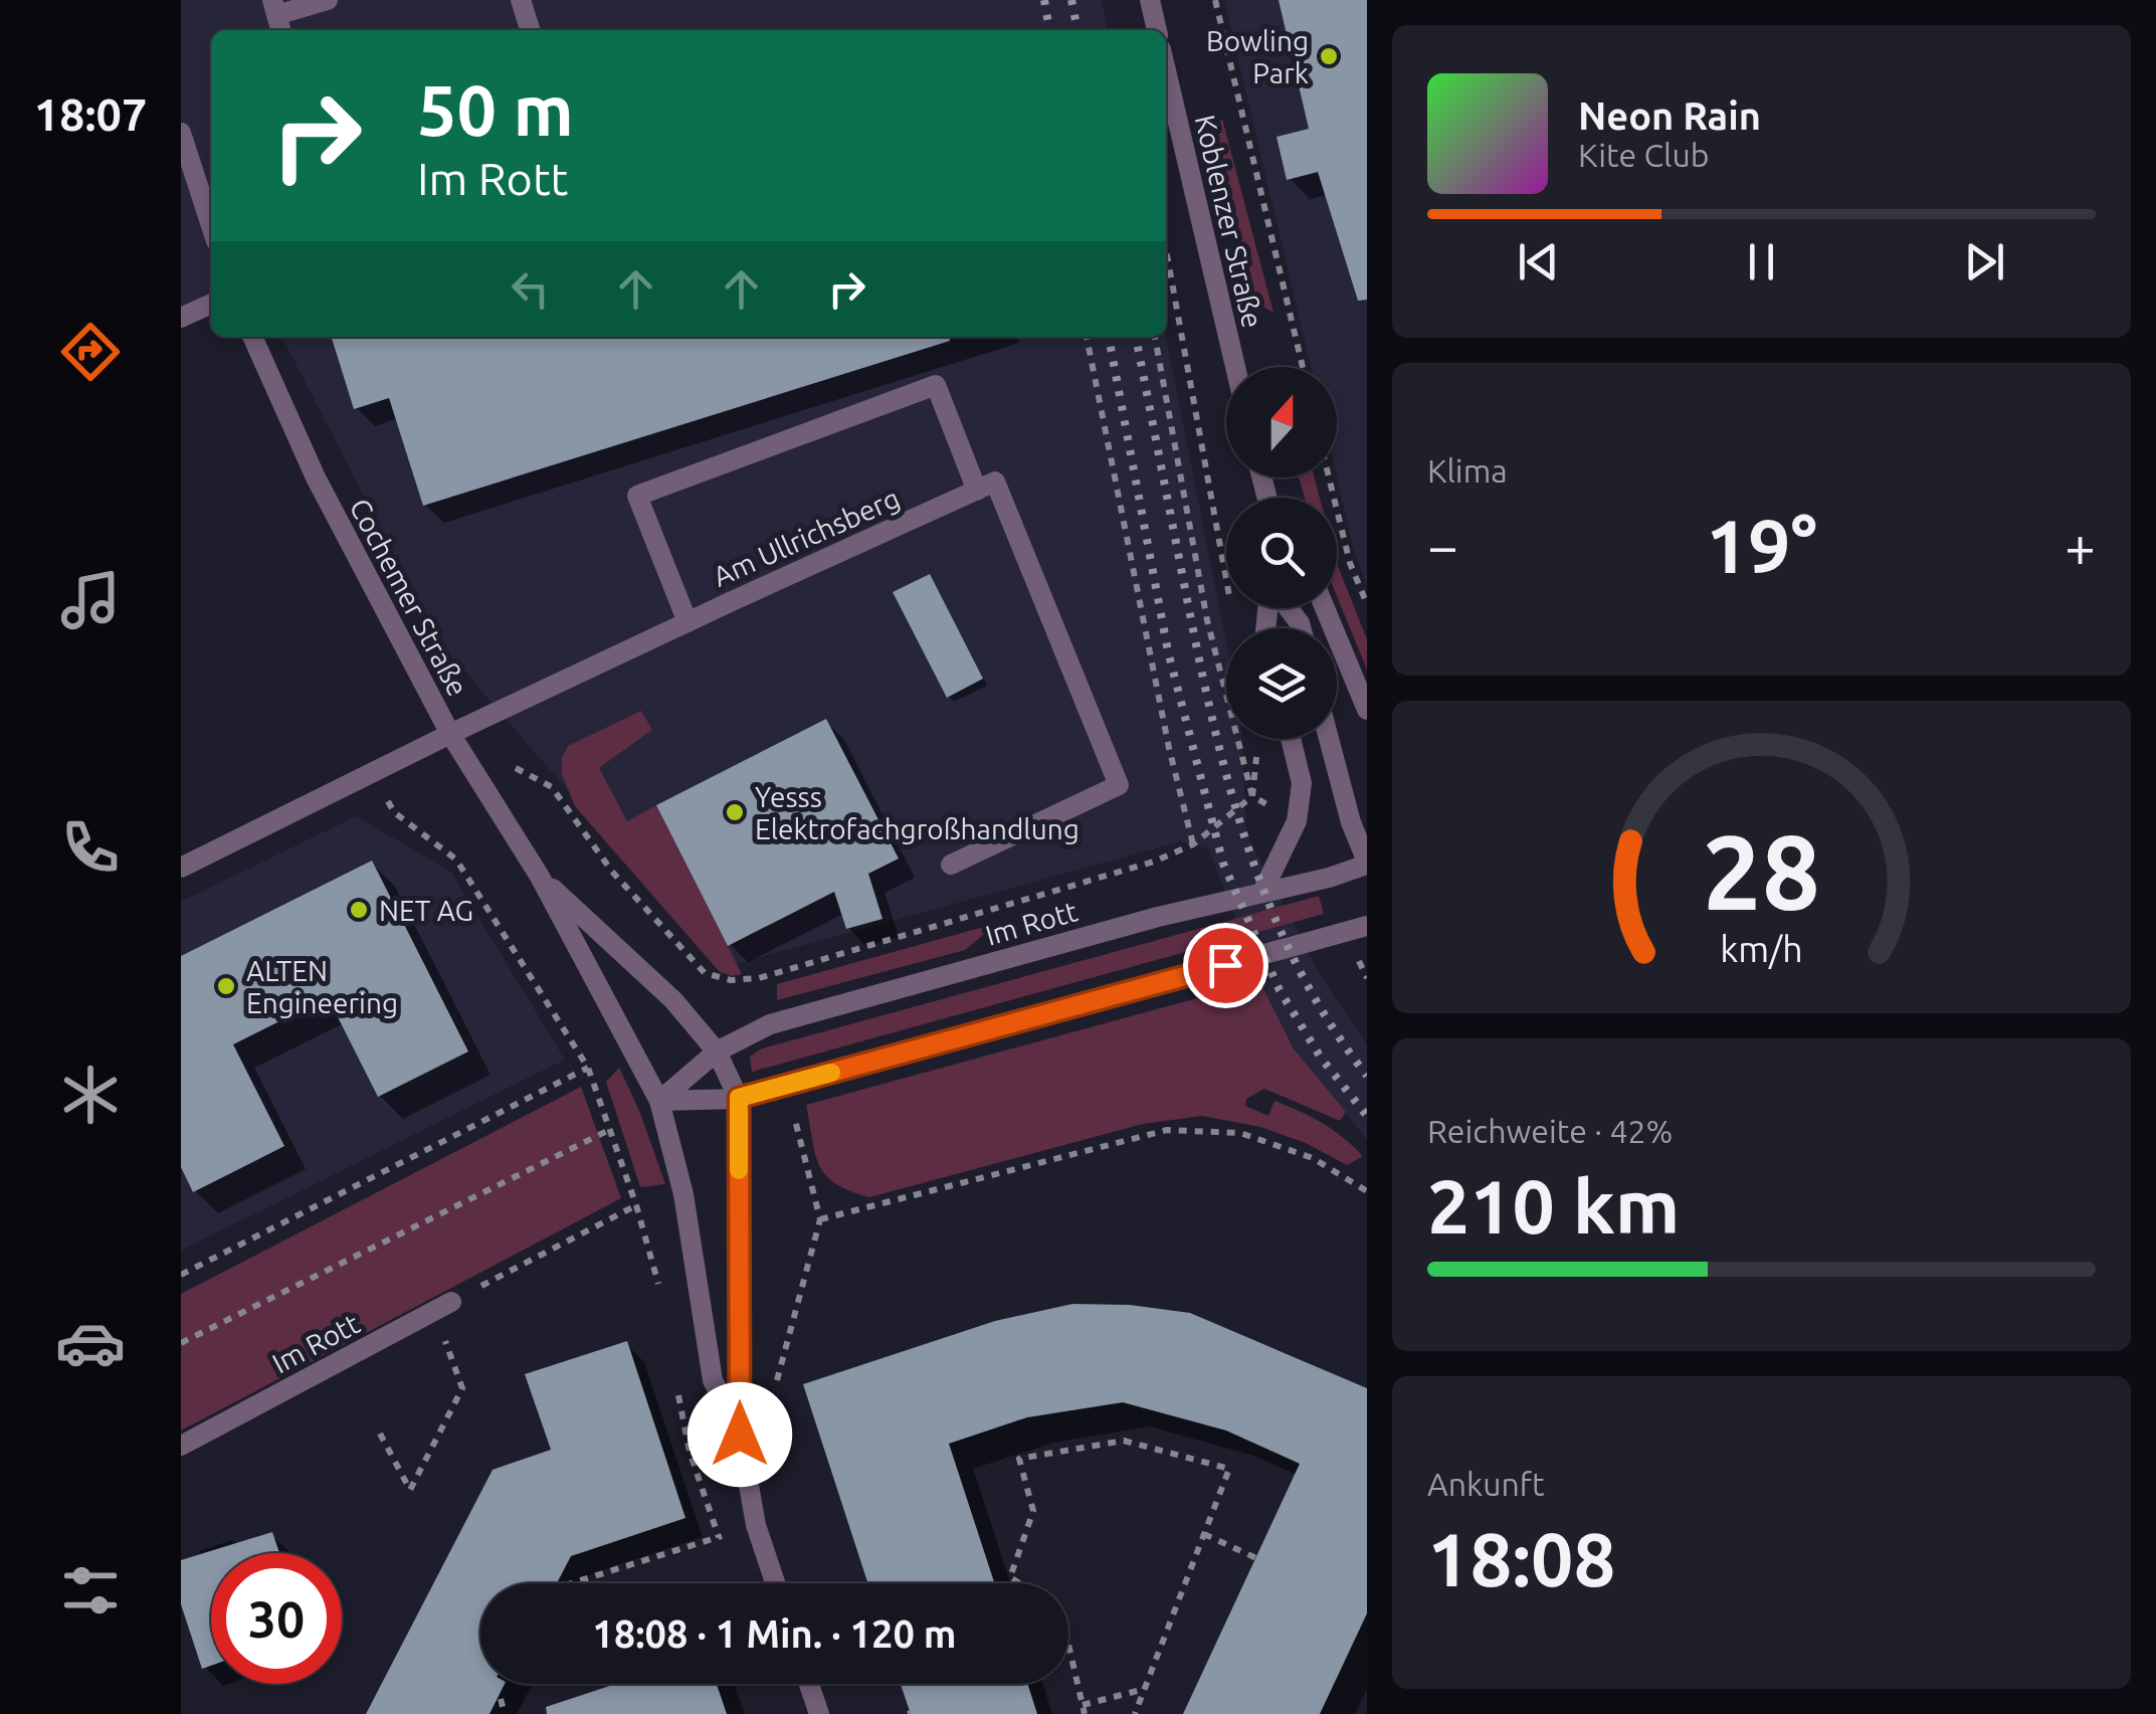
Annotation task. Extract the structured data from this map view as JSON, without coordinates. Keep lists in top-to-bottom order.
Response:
{
  "streets": {
    "street": [
      "Koblenzer Straße",
      "Am Ullrichsberg",
      "Cochemer Straße",
      "Im Rott"
    ]
  },
  "crossings": [
    ["Am Ullrichsberg", "Cochemer Straße"],
    ["Cochemer Straße", "Im Rott"]
  ],
  "places": [
    "Bowling Park",
    "Yesss Elektrofachgroßhandlung",
    "NET AG",
    "ALTEN Engineering"
  ],
  "north": "top",
  "page": {
    "tabs": "18:07",
    "turn": ["50 m", "Im Rott"],
    "song": ["Neon Rain", "Kite Club"],
    "tile": [
      "Klima",
      ["Reichweite · 42%", "210 km"],
      ["Ankunft", "18:08"]
    ],
    "heat": ["−", "19°", "+"],
    "limit": "30",
    "trip": "18:08 · 1 Min. · 120 m",
    "gauge": ["28", "km/h"]
  }
}
